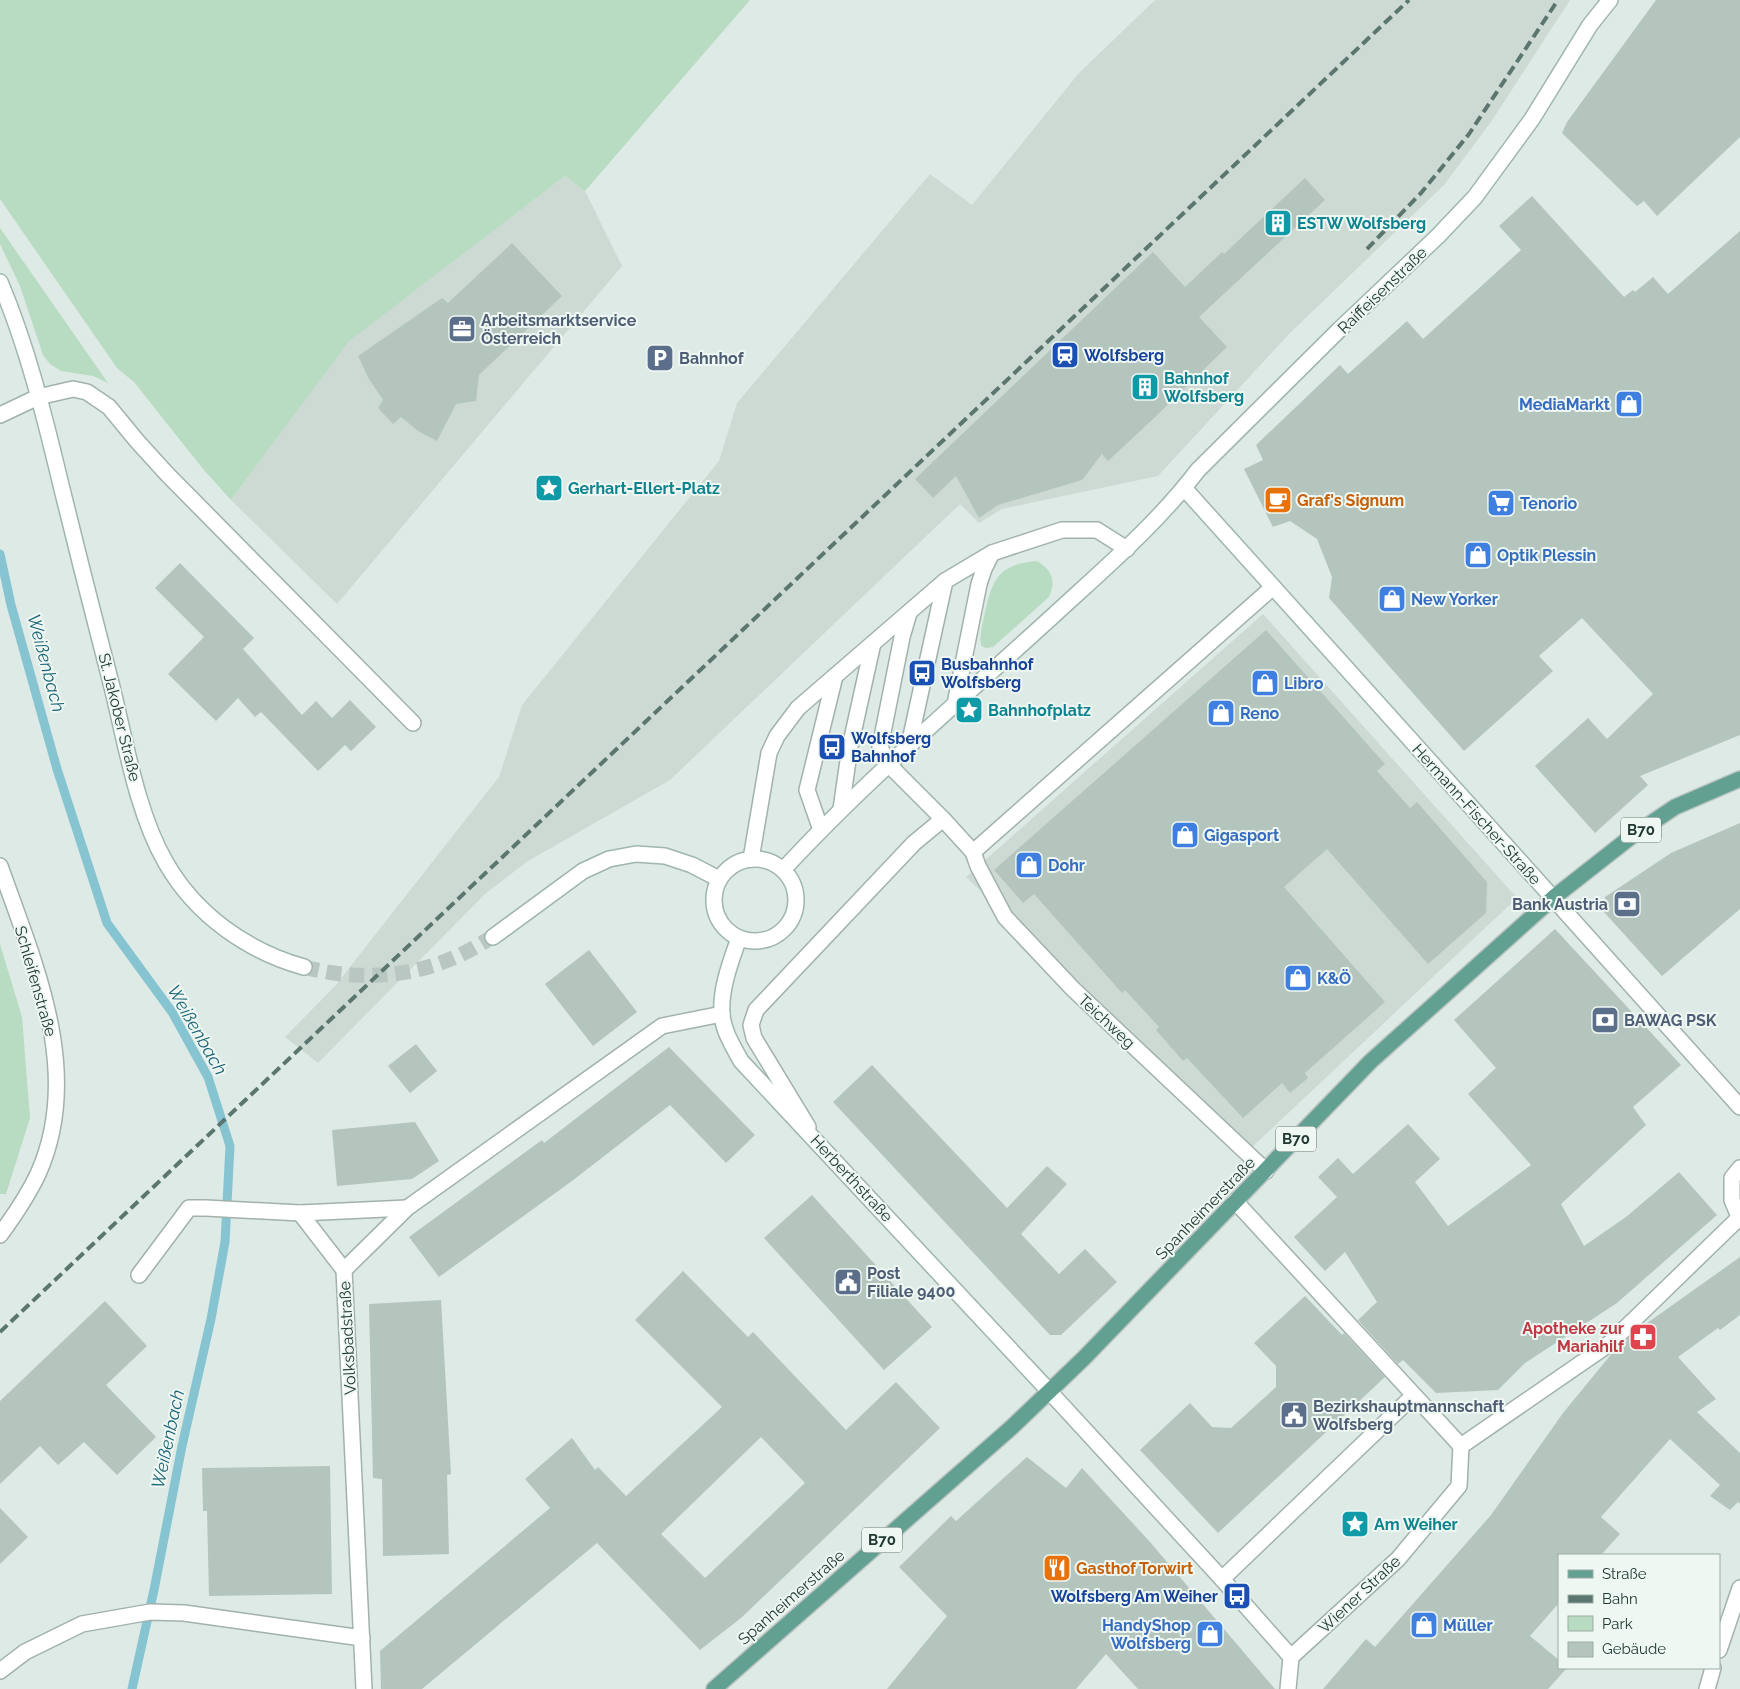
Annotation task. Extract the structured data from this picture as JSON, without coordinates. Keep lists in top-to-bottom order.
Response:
{
  "streets": {
    "main road": ["B70", "Spanheimerstraße"],
    "street": [
      "Raiffeisenstraße",
      "St. Jakober Straße",
      "Hermann-Fischer-Straße",
      "Schleifenstraße",
      "Teichweg",
      "Herberthstraße",
      "Volksbadstraße",
      "Wiener Straße"
    ]
  },
  "crossings": [
    ["Hermann-Fischer-Straße", "Spanheimerstraße"],
    ["Teichweg", "Spanheimerstraße"],
    ["Herberthstraße", "Spanheimerstraße"],
    ["Herberthstraße", "Volksbadstraße"]
  ],
  "water": ["Weißenbach"],
  "places": {
    "building": ["ESTW Wolfsberg", "Bahnhof Wolfsberg"],
    "office": ["Arbeitsmarktservice Österreich"],
    "station": ["Wolfsberg"],
    "parking": ["Bahnhof"],
    "shop": [
      "MediaMarkt",
      "Optik Plessin",
      "New Yorker",
      "Libro",
      "Reno",
      "Gigasport",
      "Dohr",
      "K&Ö",
      "Müller",
      "HandyShop Wolfsberg"
    ],
    "place": ["Gerhart-Ellert-Platz", "Bahnhofplatz", "Am Weiher"],
    "cafe": ["Graf's Signum"],
    "supermarket": ["Tenorio"],
    "bus stop": ["Busbahnhof Wolfsberg", "Wolfsberg Bahnhof", "Wolfsberg Am Weiher"],
    "bank": ["Bank Austria", "BAWAG PSK"],
    "public building": ["Post Filiale 9400", "Bezirkshauptmannschaft Wolfsberg"],
    "pharmacy": ["Apotheke zur Mariahilf"],
    "restaurant": ["Gasthof Torwirt"]
  },
  "legend": [
    "Straße",
    "Bahn",
    "Park",
    "Gebäude"
  ]
}
